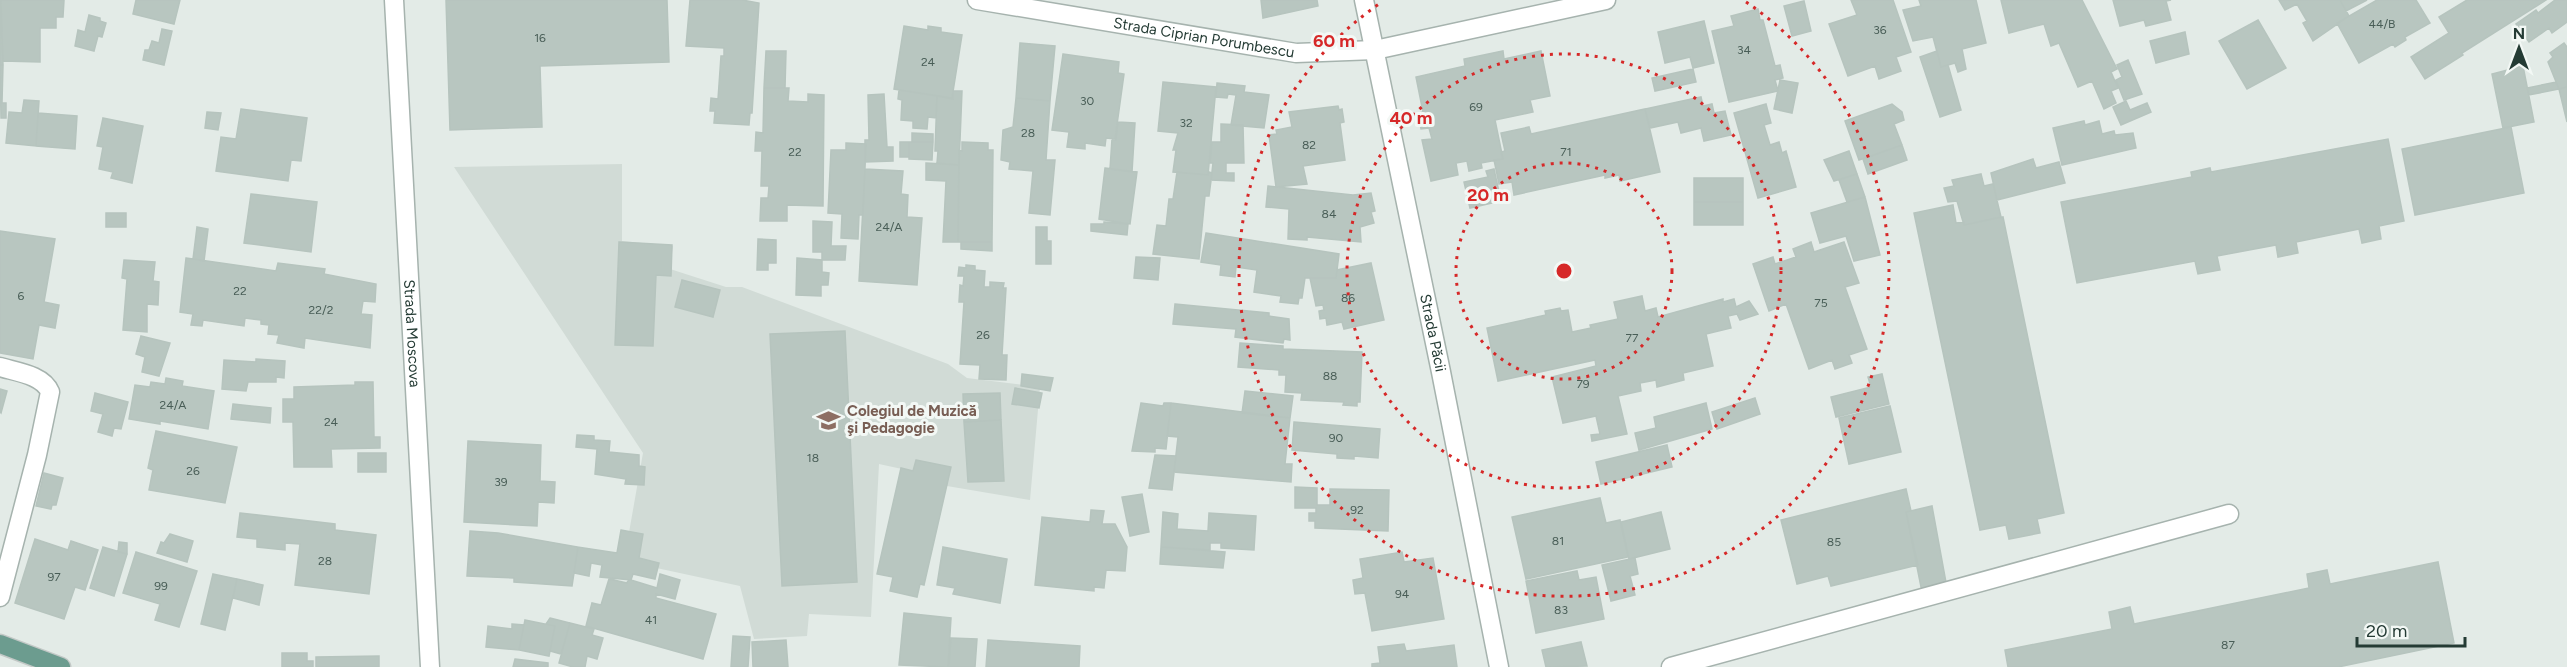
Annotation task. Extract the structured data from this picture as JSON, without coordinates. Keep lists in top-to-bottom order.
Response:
{
  "streets": {
    "street": ["Strada Ciprian Porumbescu", "Strada Păcii", "Strada Moscova"]
  },
  "crossings": [
    ["Strada Ciprian Porumbescu", "Strada Păcii"]
  ],
  "places": {
    "school or university": ["Colegiul de Muzică şi Pedagogie"]
  },
  "house_numbers": [
    "44/B",
    "36",
    "16",
    "34",
    "24",
    "30",
    "69",
    "32",
    "28",
    "82",
    "22",
    "71",
    "84",
    "24/A",
    "22",
    "6",
    "86",
    "75",
    "22/2",
    "26",
    "77",
    "88",
    "79",
    "24/A",
    "24",
    "90",
    "18",
    "26",
    "39",
    "92",
    "81",
    "85",
    "28",
    "97",
    "99",
    "94",
    "83",
    "41",
    "87"
  ],
  "scale_bar": "20 m",
  "north": "top",
  "rings": ["60 m", "40 m", "20 m"]
}
